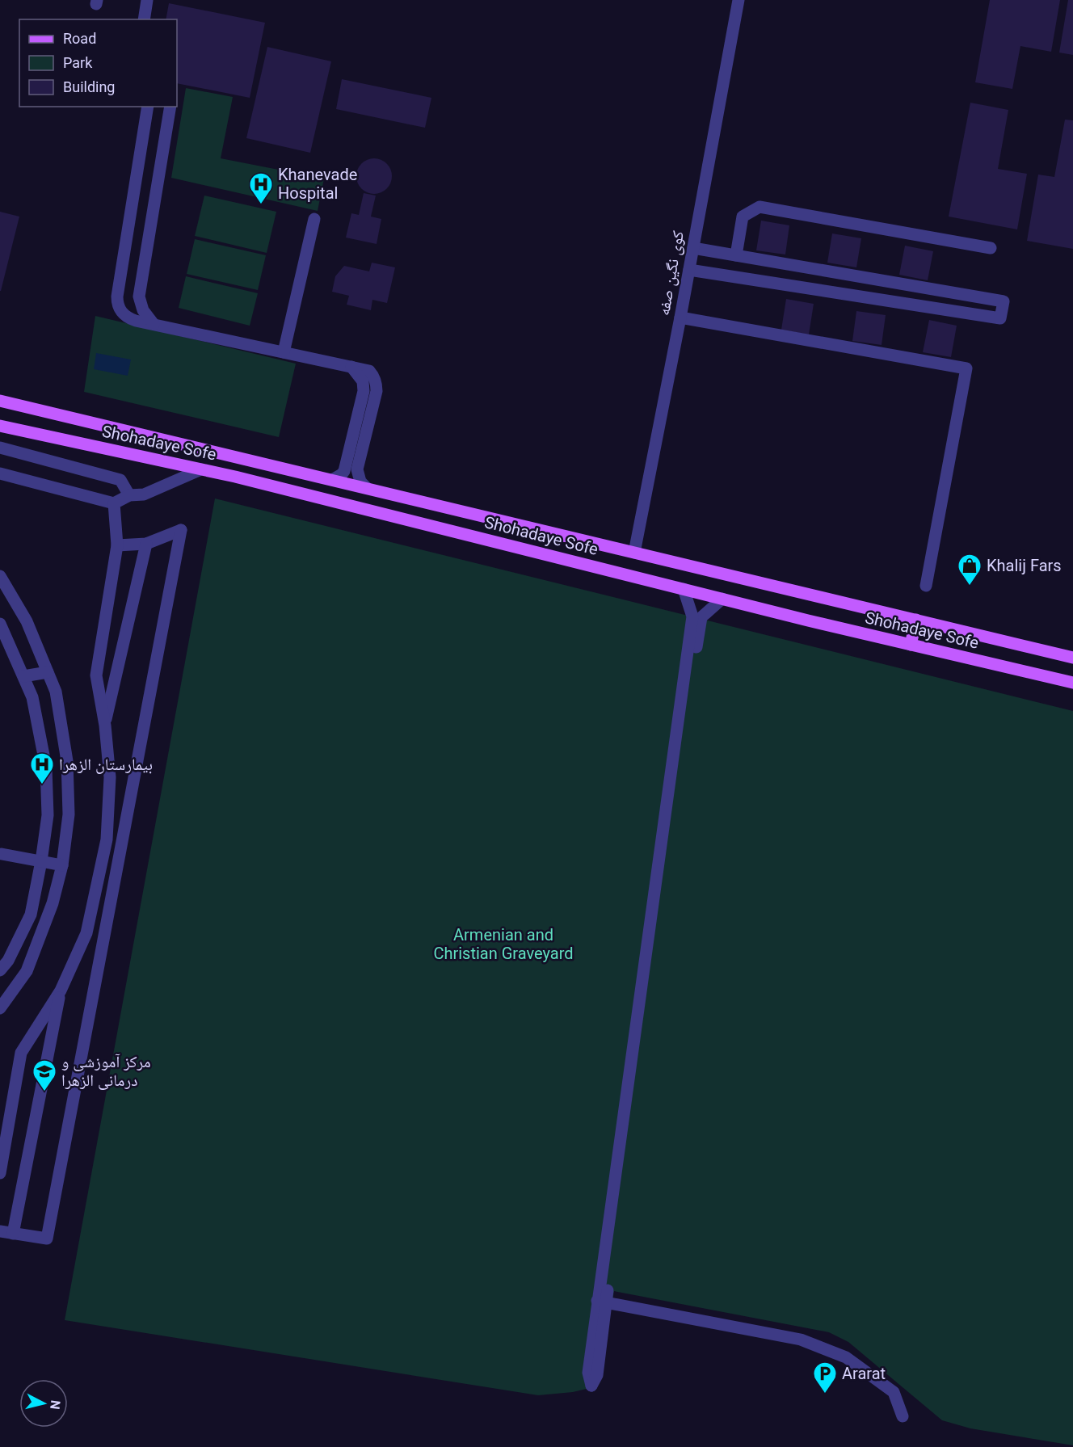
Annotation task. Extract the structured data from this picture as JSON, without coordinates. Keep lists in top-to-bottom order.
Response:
{
  "streets": {
    "main road": ["Shohadaye Sofe"],
    "lane": ["کوی نگین صفه"]
  },
  "crossings": [
    ["کوی نگین صفه", "Shohadaye Sofe"]
  ],
  "parks": ["Armenian and Christian Graveyard"],
  "places": {
    "hospital": ["Khanevade Hospital", "بیمارستان الزهرا"],
    "shop": ["Khalij Fars"],
    "school or university": ["مرکز آموزشی و درمانی الزهرا"],
    "parking": ["Ararat"]
  },
  "legend": ["Road", "Park", "Building"],
  "north": "right"
}
